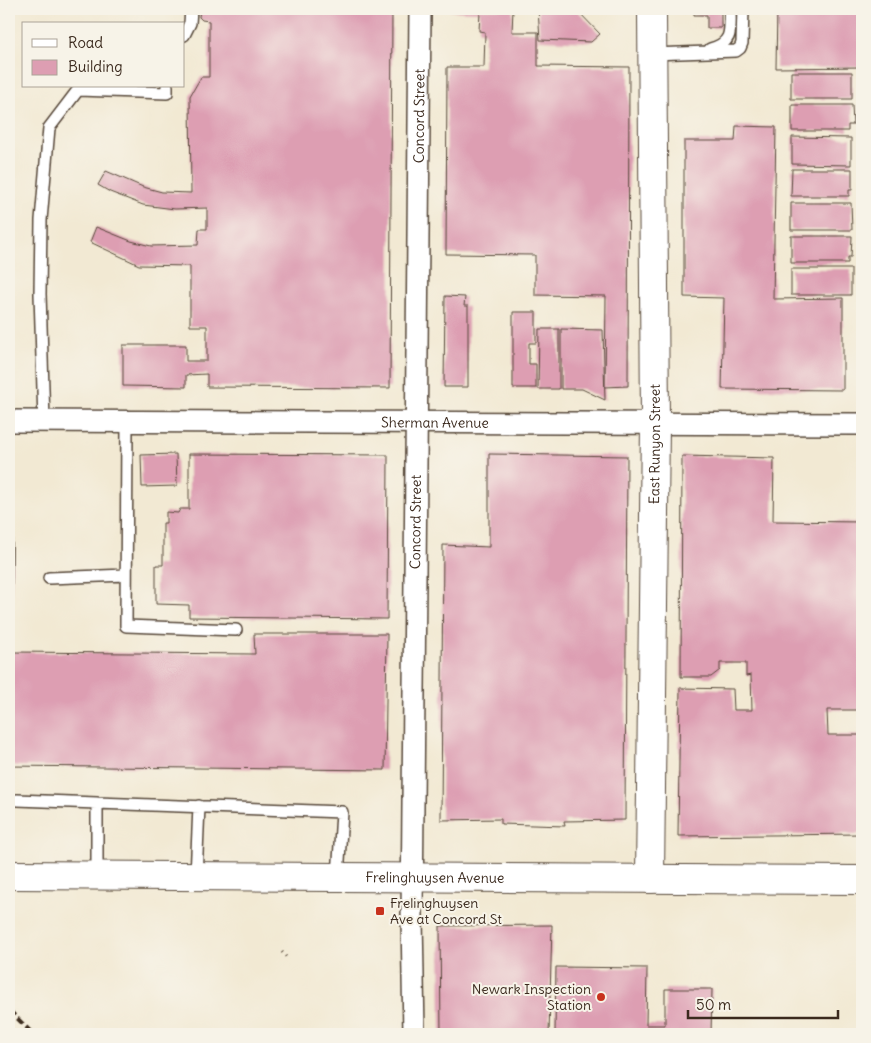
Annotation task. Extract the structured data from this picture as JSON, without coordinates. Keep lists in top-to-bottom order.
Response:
{
  "streets": {
    "street": [
      "Concord Street",
      "Sherman Avenue",
      "East Runyon Street",
      "Frelinghuysen Avenue"
    ]
  },
  "crossings": [
    ["Concord Street", "Sherman Avenue"],
    ["Concord Street", "Frelinghuysen Avenue"],
    ["Sherman Avenue", "East Runyon Street"],
    ["East Runyon Street", "Frelinghuysen Avenue"]
  ],
  "places": {
    "transit": ["Frelinghuysen Ave at Concord St"],
    "other": ["Newark Inspection Station"]
  },
  "legend": ["Road", "Building"],
  "scale_bar": "50 m"
}
